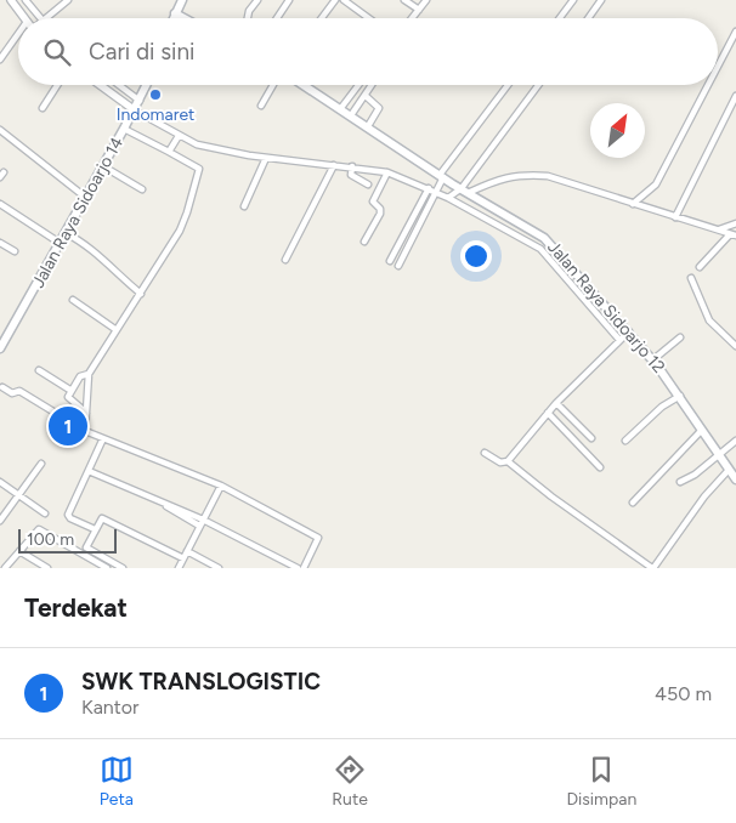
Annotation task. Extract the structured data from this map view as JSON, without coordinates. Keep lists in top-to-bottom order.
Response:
{
  "streets": {
    "main road": ["Jalan Raya Sidoarjo 14", "Jalan Raya Sidoarjo 12"]
  },
  "places": ["Indomaret"],
  "scale_bar": "100 m",
  "north": "top right",
  "page": {
    "search": "Cari di sini",
    "pins": "1",
    "scale": "100 m",
    "heading": "Terdekat",
    "list": [
      {
        "mark": "1",
        "name": "SWK TRANSLOGISTIC",
        "note": "Kantor",
        "value": "450 m"
      }
    ],
    "nav": ["Peta", "Rute", "Disimpan"]
  }
}
